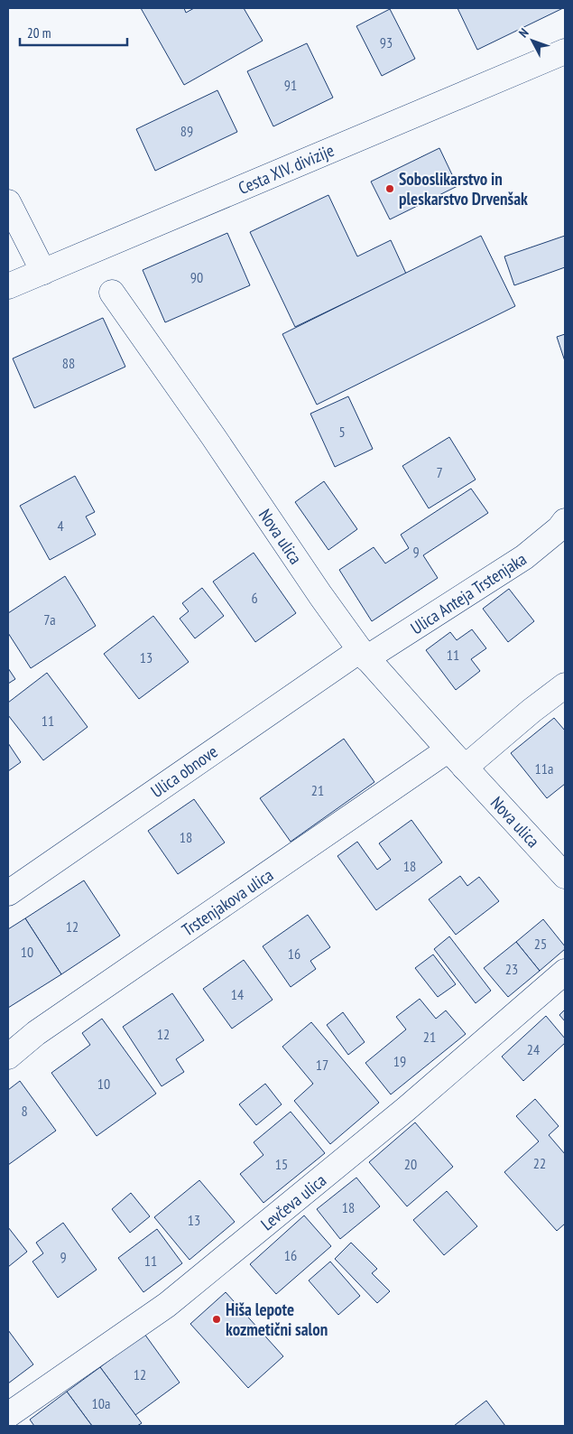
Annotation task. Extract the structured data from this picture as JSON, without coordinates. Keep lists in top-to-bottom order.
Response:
{
  "streets": {
    "street": [
      "Cesta XIV. divizije",
      "Nova ulica",
      "Ulica Anteja Trstenjaka",
      "Ulica obnove",
      "Trstenjakova ulica",
      "Levčeva ulica"
    ]
  },
  "crossings": [
    ["Nova ulica", "Ulica Anteja Trstenjaka"],
    ["Nova ulica", "Ulica obnove"],
    ["Nova ulica", "Trstenjakova ulica"],
    ["Ulica Anteja Trstenjaka", "Ulica obnove"]
  ],
  "places": ["Soboslikarstvo in pleskarstvo Drvenšak", "Hiša lepote kozmetični salon"],
  "house_numbers": [
    "93",
    "91",
    "89",
    "90",
    "88",
    "5",
    "7",
    "4",
    "9",
    "6",
    "7a",
    "11",
    "13",
    "11",
    "11a",
    "21",
    "18",
    "18",
    "12",
    "25",
    "10",
    "16",
    "23",
    "14",
    "12",
    "21",
    "24",
    "19",
    "17",
    "10",
    "8",
    "22",
    "15",
    "20",
    "18",
    "13",
    "16",
    "9",
    "11",
    "12",
    "10a"
  ],
  "scale_bar": "20 m",
  "north": "top left"
}
